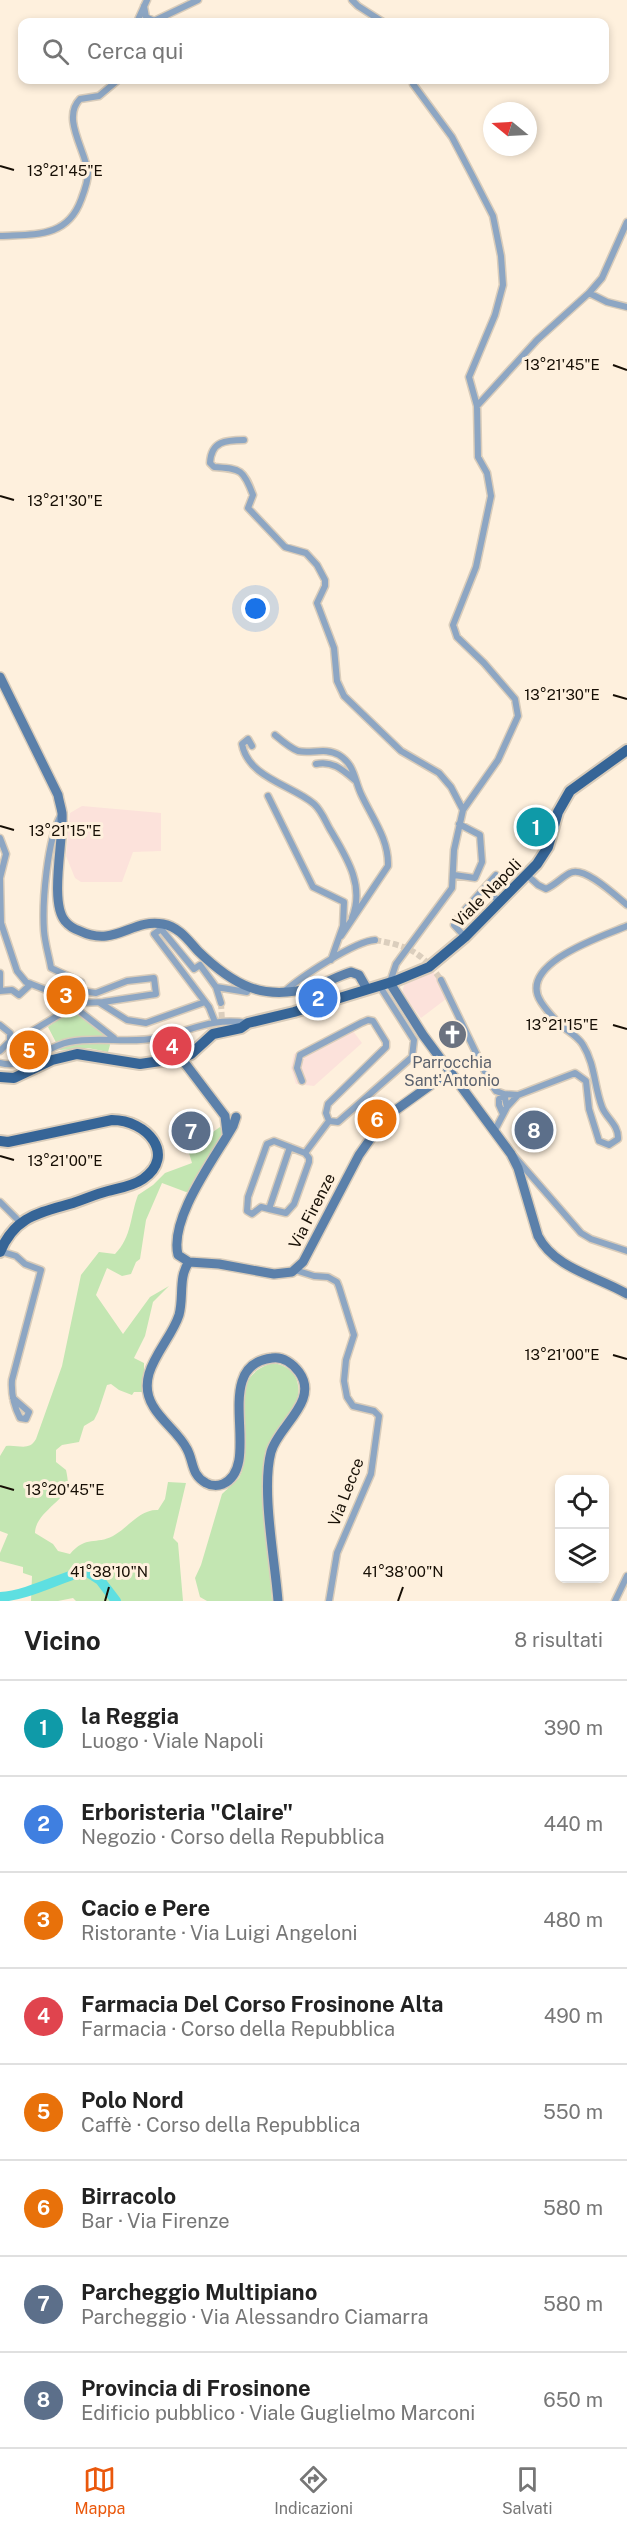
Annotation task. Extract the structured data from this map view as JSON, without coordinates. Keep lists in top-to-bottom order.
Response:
{
  "streets": {
    "main road": ["Viale Napoli"],
    "street": ["Via Firenze", "Via Lecce"]
  },
  "crossings": [
    ["Via Firenze", "Via Lecce"]
  ],
  "places": {
    "church": ["Parrocchia Sant'Antonio"]
  },
  "north": "left",
  "page": {
    "search": "Cerca qui",
    "pins": [
      "1",
      "3",
      "2",
      "4",
      "5",
      "6",
      "8",
      "7"
    ],
    "heading": ["Vicino", "8 risultati"],
    "list": [
      {
        "mark": "1",
        "name": "la Reggia",
        "note": "Luogo · Viale Napoli",
        "value": "390 m"
      },
      {
        "mark": "2",
        "name": "Erboristeria \"Claire\"",
        "note": "Negozio · Corso della Repubblica",
        "value": "440 m"
      },
      {
        "mark": "3",
        "name": "Cacio e Pere",
        "note": "Ristorante · Via Luigi Angeloni",
        "value": "480 m"
      },
      {
        "mark": "4",
        "name": "Farmacia Del Corso Frosinone Alta",
        "note": "Farmacia · Corso della Repubblica",
        "value": "490 m"
      },
      {
        "mark": "5",
        "name": "Polo Nord",
        "note": "Caffè · Corso della Repubblica",
        "value": "550 m"
      },
      {
        "mark": "6",
        "name": "Birracolo",
        "note": "Bar · Via Firenze",
        "value": "580 m"
      },
      {
        "mark": "7",
        "name": "Parcheggio Multipiano",
        "note": "Parcheggio · Via Alessandro Ciamarra",
        "value": "580 m"
      },
      {
        "mark": "8",
        "name": "Provincia di Frosinone",
        "note": "Edificio pubblico · Viale Guglielmo Marconi",
        "value": "650 m"
      }
    ],
    "nav": ["Mappa", "Indicazioni", "Salvati"]
  },
  "coordinates": [
    "13°21'45\"E",
    "13°21'30\"E",
    "13°21'15\"E",
    "13°21'00\"E",
    "13°20'45\"E",
    "41°38'10\"N",
    "41°38'00\"N"
  ]
}
